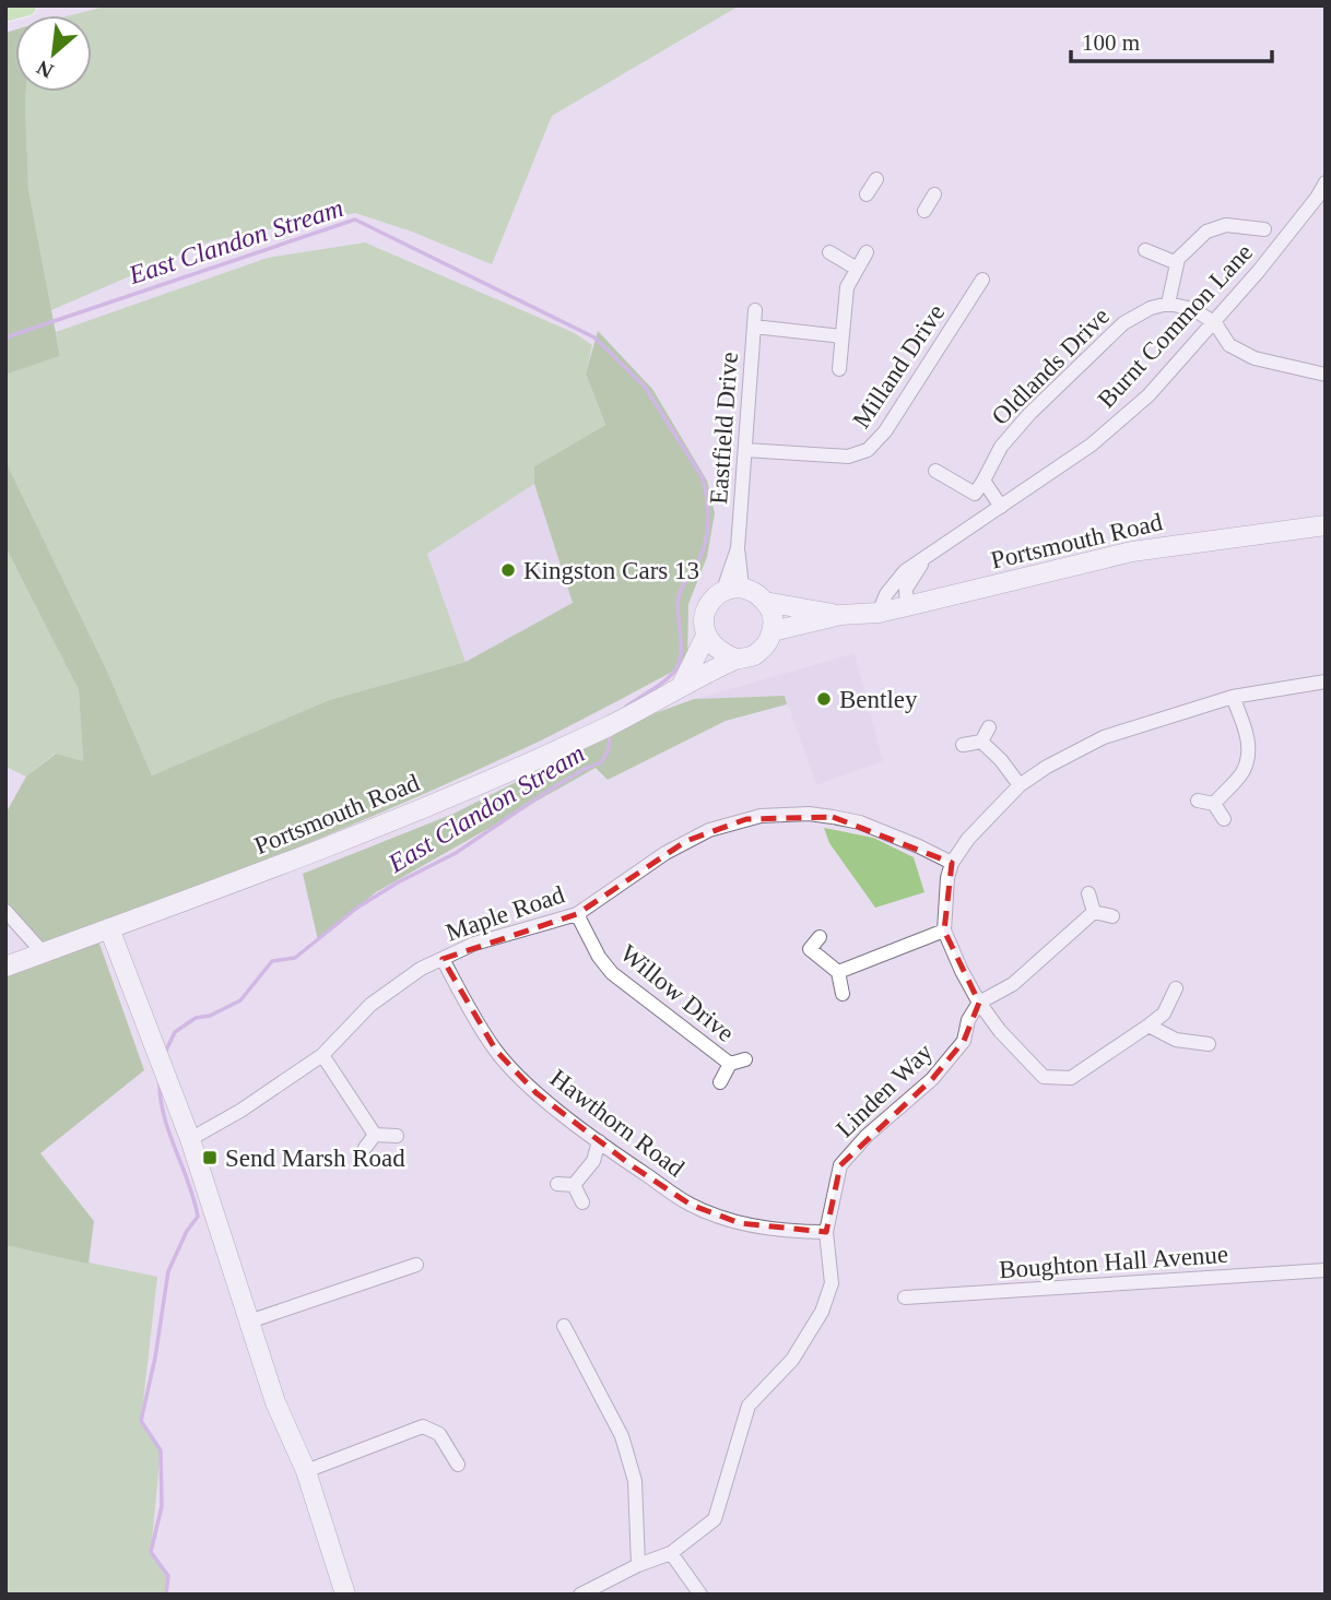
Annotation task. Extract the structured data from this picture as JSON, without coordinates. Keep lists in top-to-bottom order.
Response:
{
  "streets": {
    "main road": ["Portsmouth Road"],
    "street": [
      "Burnt Common Lane",
      "Milland Drive",
      "Oldlands Drive",
      "Eastfield Drive",
      "Maple Road",
      "Willow Drive",
      "Linden Way",
      "Hawthorn Road",
      "Boughton Hall Avenue"
    ]
  },
  "crossings": [
    ["Burnt Common Lane", "Portsmouth Road"],
    ["Milland Drive", "Eastfield Drive"],
    ["Eastfield Drive", "Portsmouth Road"],
    ["Maple Road", "Willow Drive"],
    ["Maple Road", "Hawthorn Road"],
    ["Linden Way", "Hawthorn Road"]
  ],
  "water": ["East Clandon Stream"],
  "places": {
    "other": ["Kingston Cars 13", "Bentley"],
    "transit": ["Send Marsh Road"]
  },
  "scale_bar": "100 m",
  "north": "bottom left"
}
